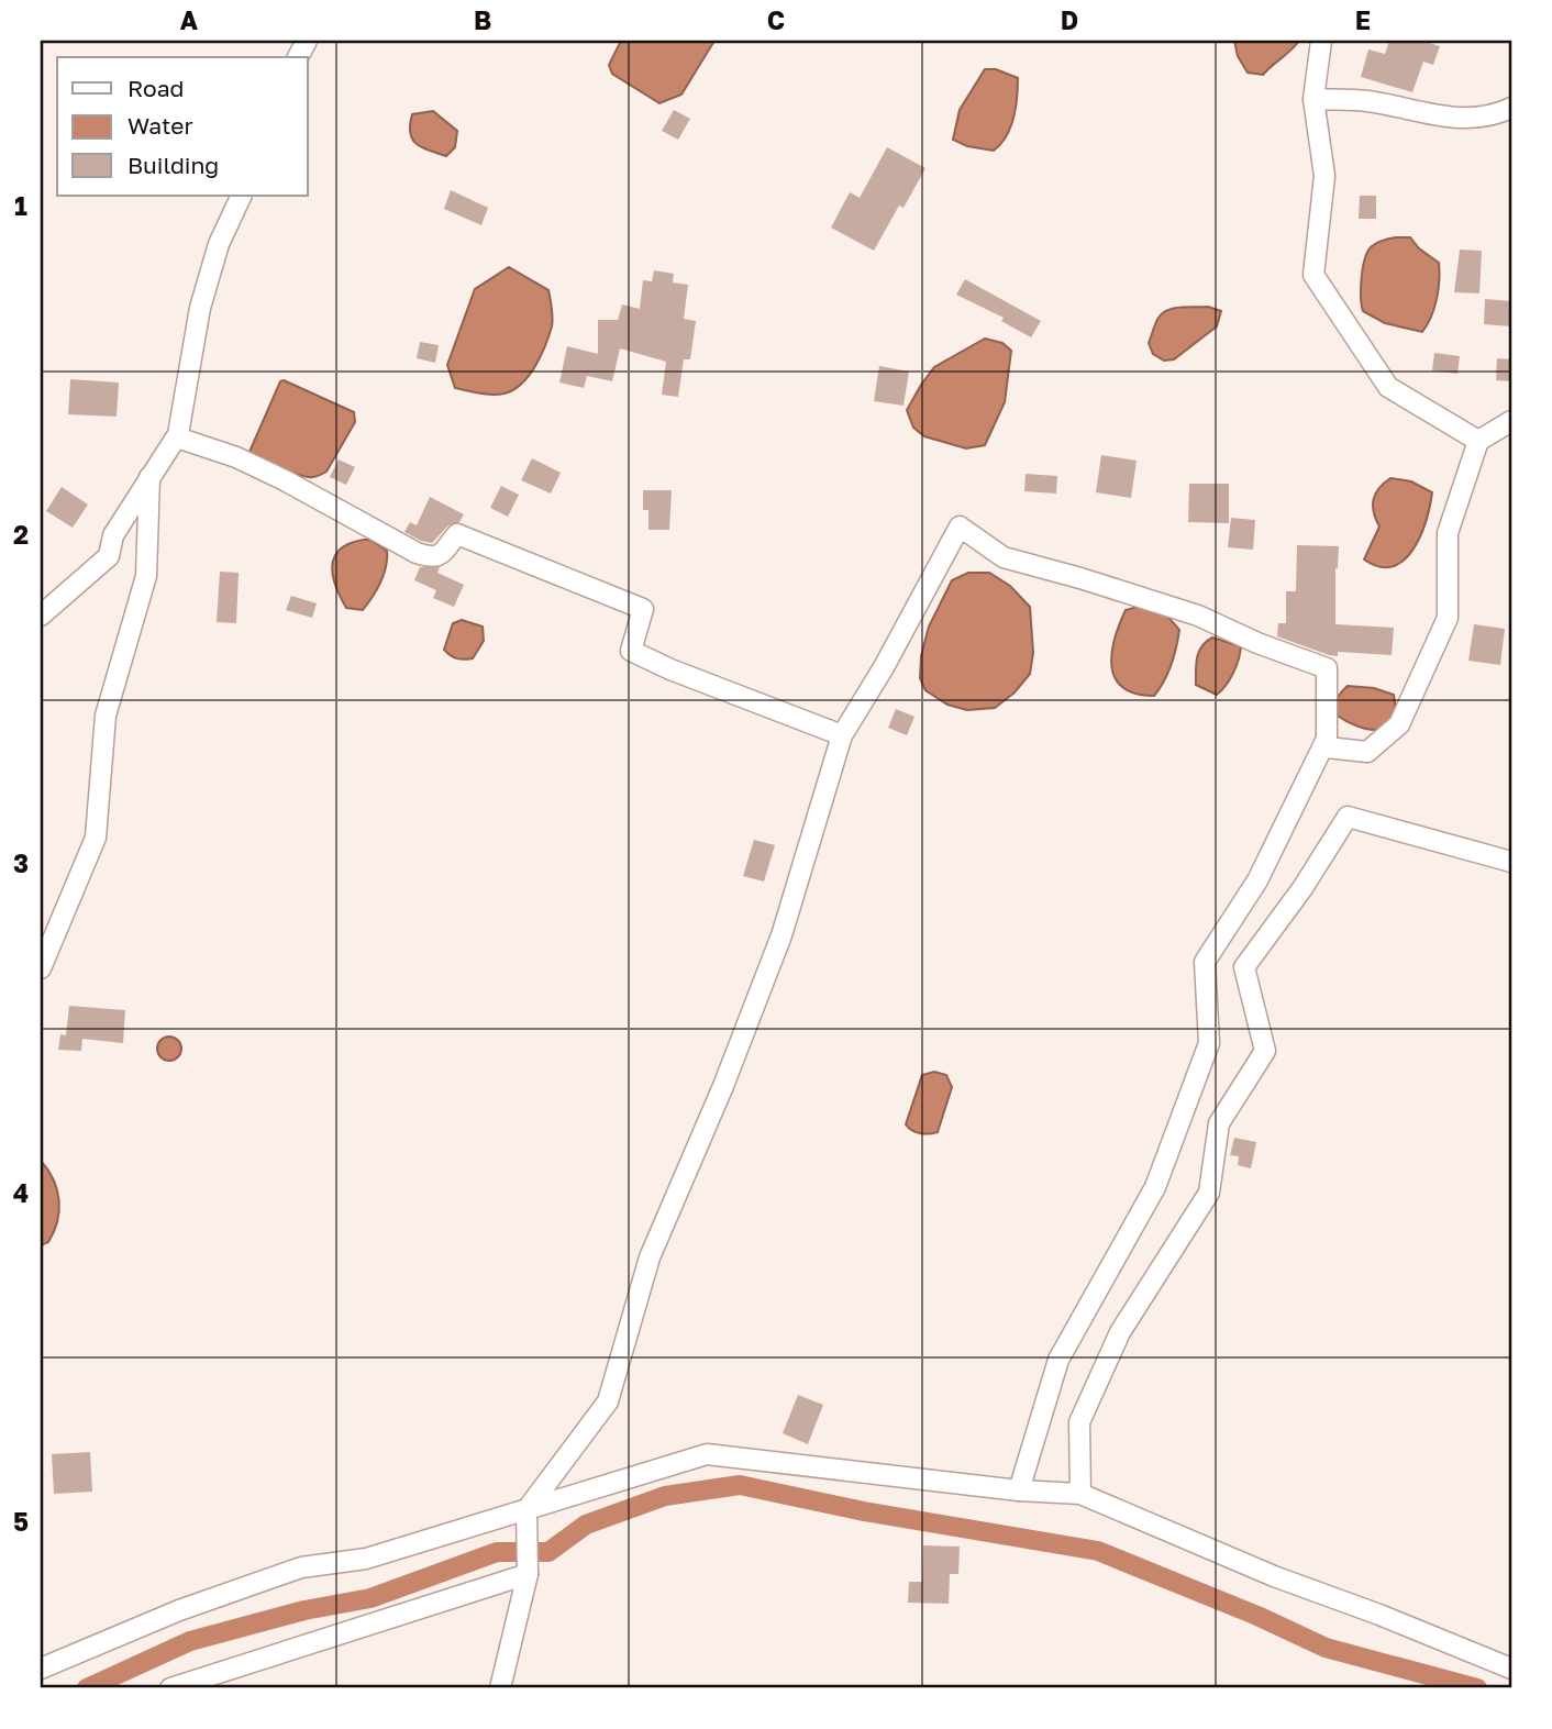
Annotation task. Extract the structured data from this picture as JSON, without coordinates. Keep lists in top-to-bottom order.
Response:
{
  "legend": ["Road", "Water", "Building"],
  "grid": {
    "columns": [
      "A",
      "B",
      "C",
      "D",
      "E"
    ],
    "rows": [
      "1",
      "2",
      "3",
      "4",
      "5"
    ]
  }
}
